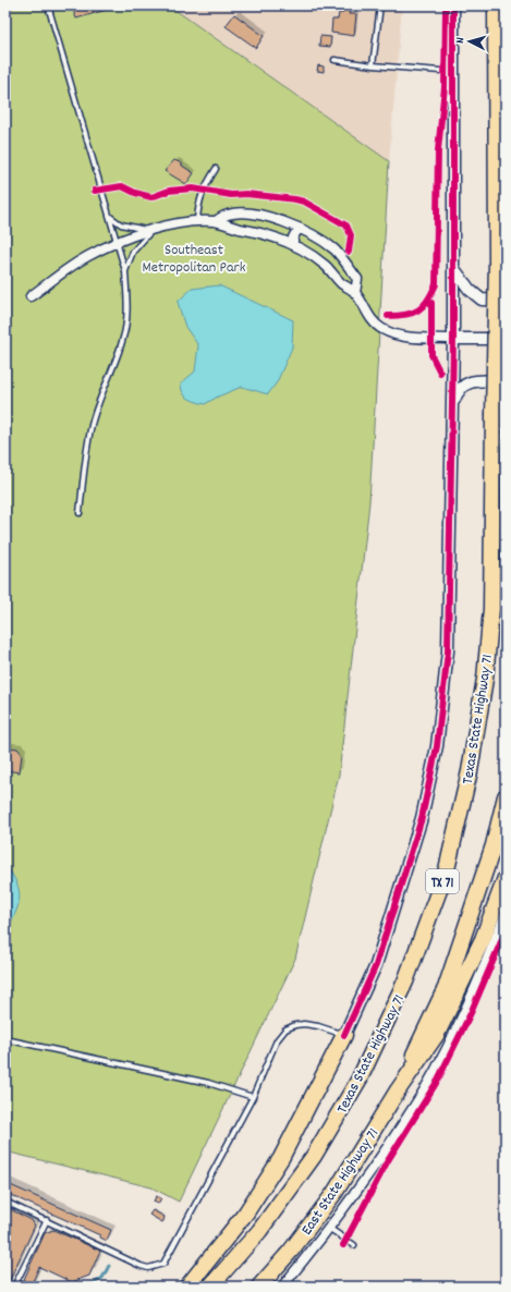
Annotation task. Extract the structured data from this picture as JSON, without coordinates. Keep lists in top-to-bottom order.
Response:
{
  "streets": {
    "highway": ["Texas State Highway 71", "TX 71", "East State Highway 71"]
  },
  "crossings": [
    ["TX 71", "East State Highway 71"]
  ],
  "parks": ["Southeast Metropolitan Park"],
  "north": "left"
}
